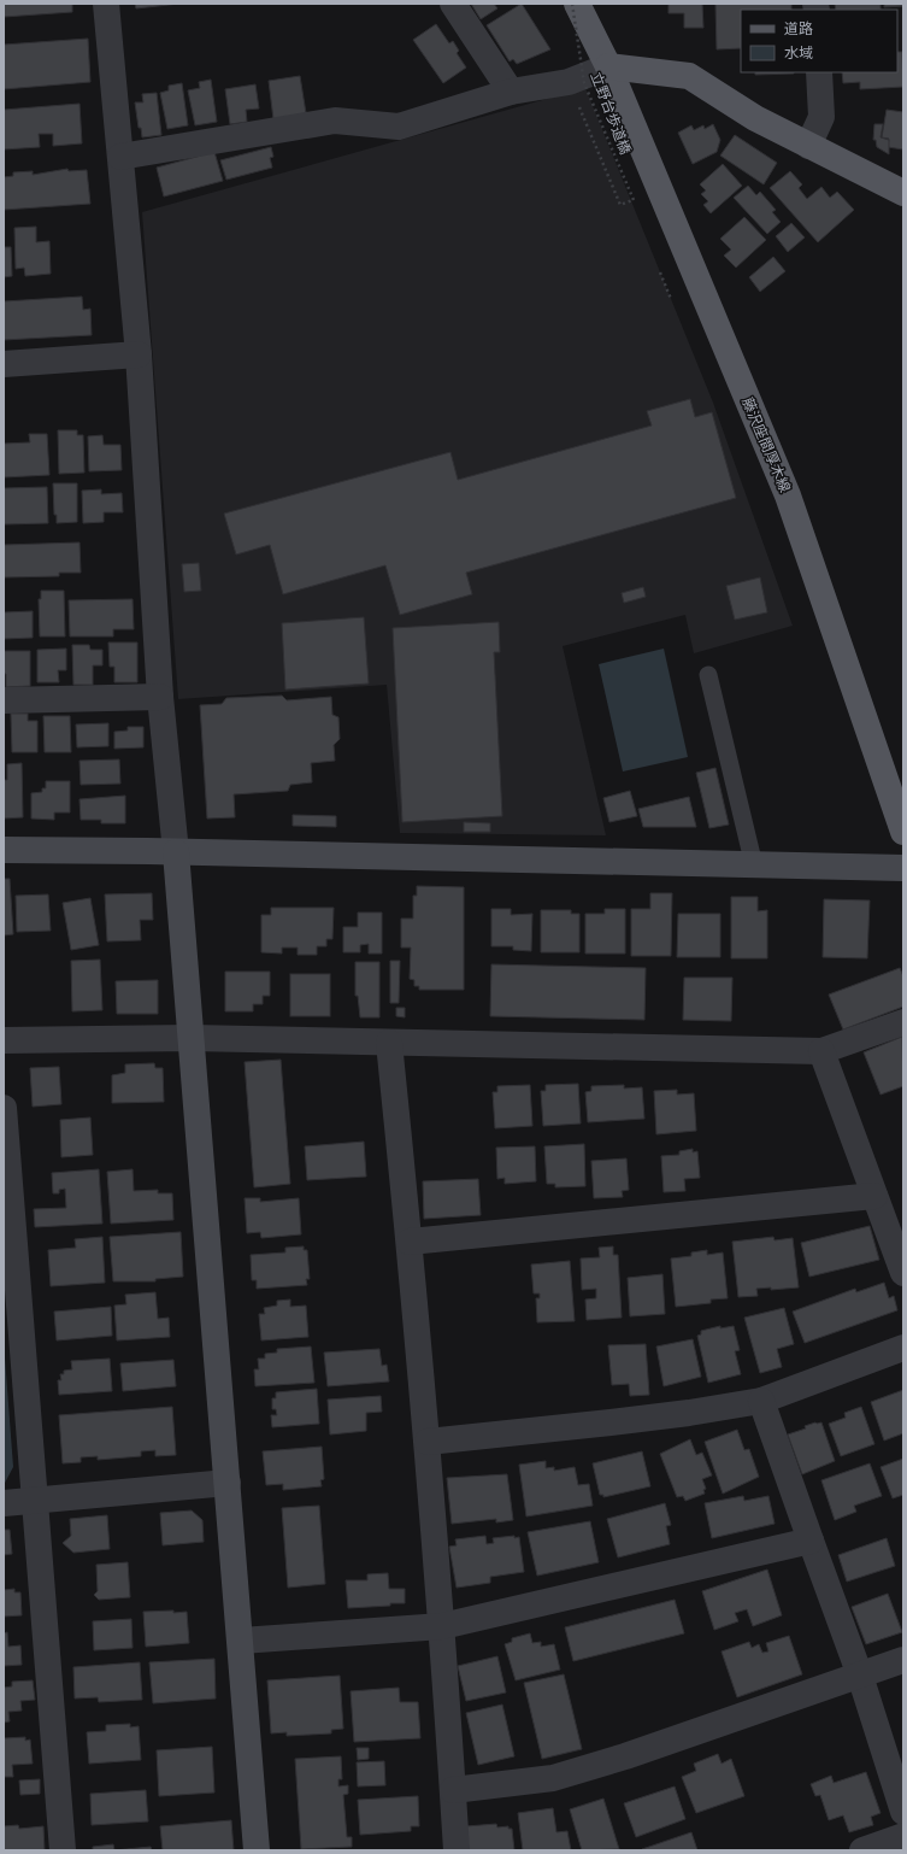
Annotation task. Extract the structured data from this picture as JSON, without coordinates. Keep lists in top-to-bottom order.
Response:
{
  "streets": {
    "main road": ["藤沢座間厚木線"],
    "path": ["立野台歩道橋"]
  },
  "legend": ["道路", "水域"]
}
